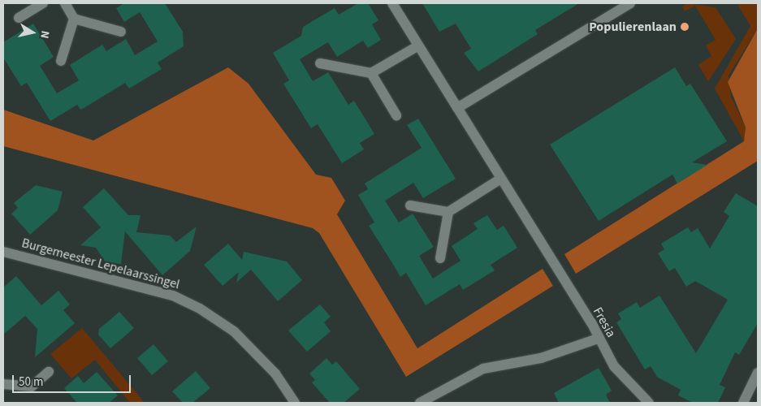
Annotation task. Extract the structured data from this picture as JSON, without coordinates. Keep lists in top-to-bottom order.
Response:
{
  "streets": {
    "street": ["Burgemeester Lepelaarssingel", "Fresia"]
  },
  "places": ["Populierenlaan"],
  "scale_bar": "50 m",
  "north": "right"
}
